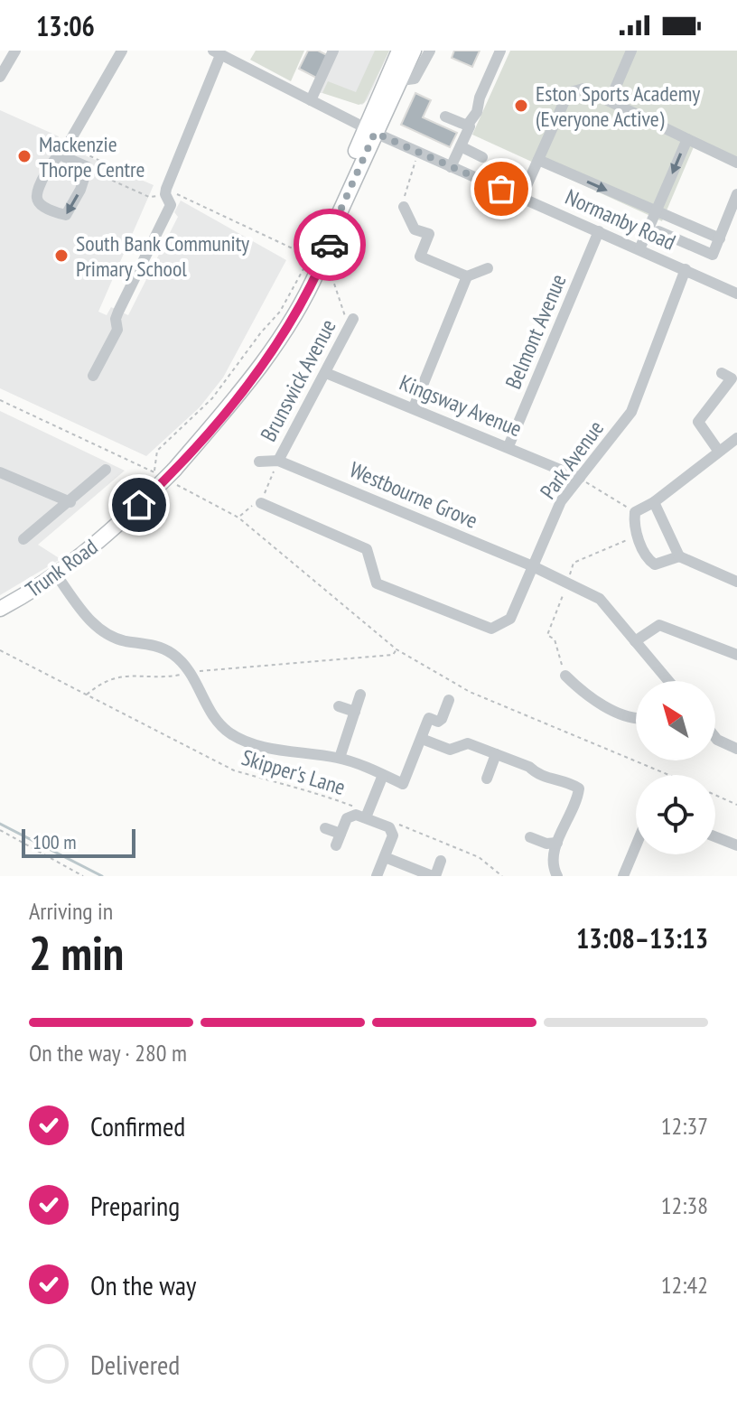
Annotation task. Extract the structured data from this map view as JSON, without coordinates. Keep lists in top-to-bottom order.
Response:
{
  "streets": {
    "main road": ["Trunk Road"],
    "street": [
      "Normanby Road",
      "Belmont Avenue",
      "Brunswick Avenue",
      "Kingsway Avenue",
      "Park Avenue",
      "Westbourne Grove"
    ],
    "path": ["Skipper's Lane"]
  },
  "crossings": [
    ["Normanby Road", "Belmont Avenue"],
    ["Normanby Road", "Park Avenue"],
    ["Normanby Road", "Trunk Road"],
    ["Belmont Avenue", "Kingsway Avenue"],
    ["Brunswick Avenue", "Kingsway Avenue"],
    ["Brunswick Avenue", "Westbourne Grove"],
    ["Kingsway Avenue", "Park Avenue"],
    ["Park Avenue", "Westbourne Grove"]
  ],
  "places": ["Eston Sports Academy (Everyone Active)", "Mackenzie Thorpe Centre", "South Bank Community Primary School"],
  "scale_bar": "100 m",
  "north": "top left",
  "page": {
    "status": "13:06",
    "scale": "100 m",
    "heading": ["2 min", "Arriving in", "13:08–13:13"],
    "bar": "On the way · 280 m",
    "list": [
      ["Confirmed", "12:37"],
      ["Preparing", "12:38"],
      ["On the way", "12:42"],
      "Delivered"
    ]
  }
}
